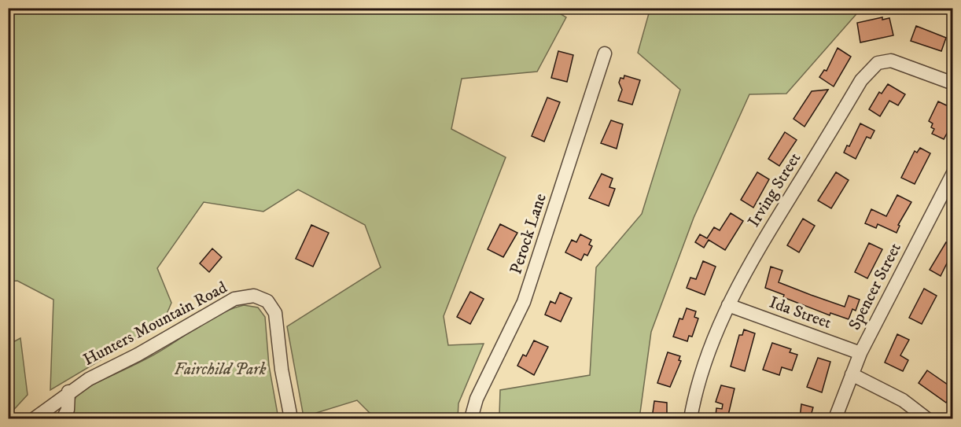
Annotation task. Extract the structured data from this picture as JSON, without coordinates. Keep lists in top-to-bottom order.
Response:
{
  "streets": {
    "street": [
      "Irving Street",
      "Perock Lane",
      "Spencer Street",
      "Ida Street",
      "Hunters Mountain Road"
    ]
  },
  "crossings": [
    ["Irving Street", "Ida Street"],
    ["Spencer Street", "Ida Street"]
  ],
  "parks": ["Fairchild Park"]
}
